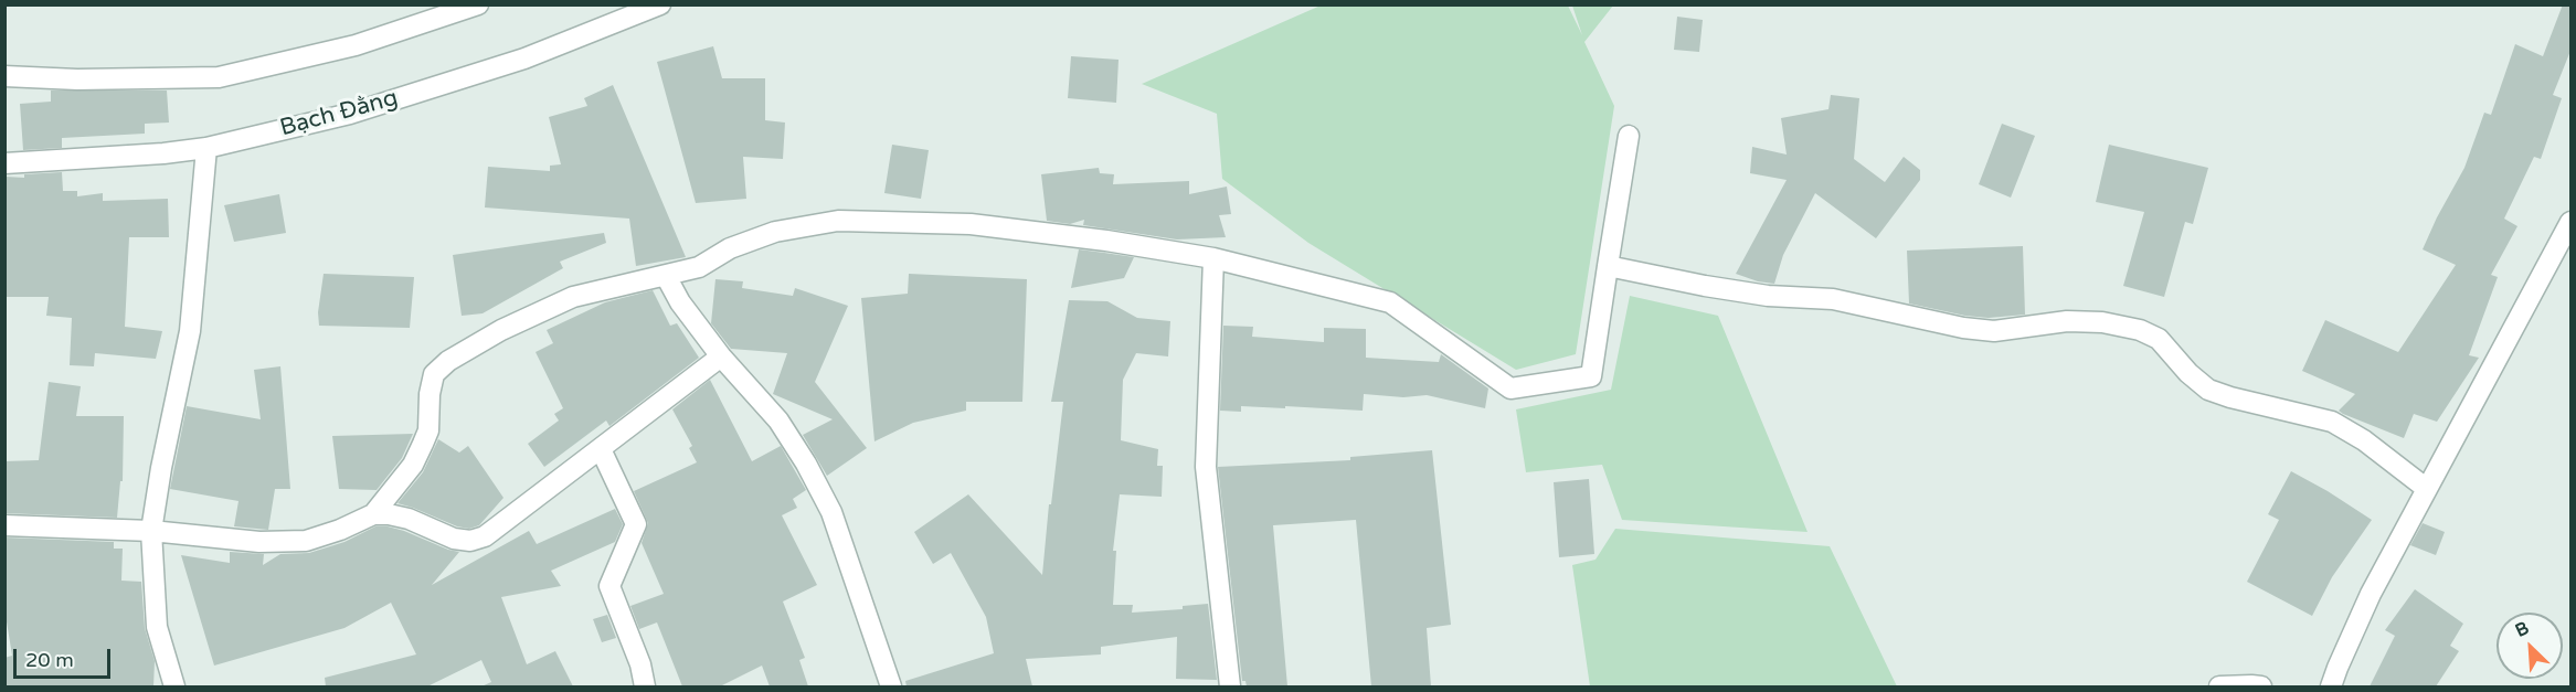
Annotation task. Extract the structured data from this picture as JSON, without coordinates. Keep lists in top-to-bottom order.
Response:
{
  "streets": {
    "street": ["Bạch Đằng"]
  },
  "scale_bar": "20 m",
  "north": "top left"
}
